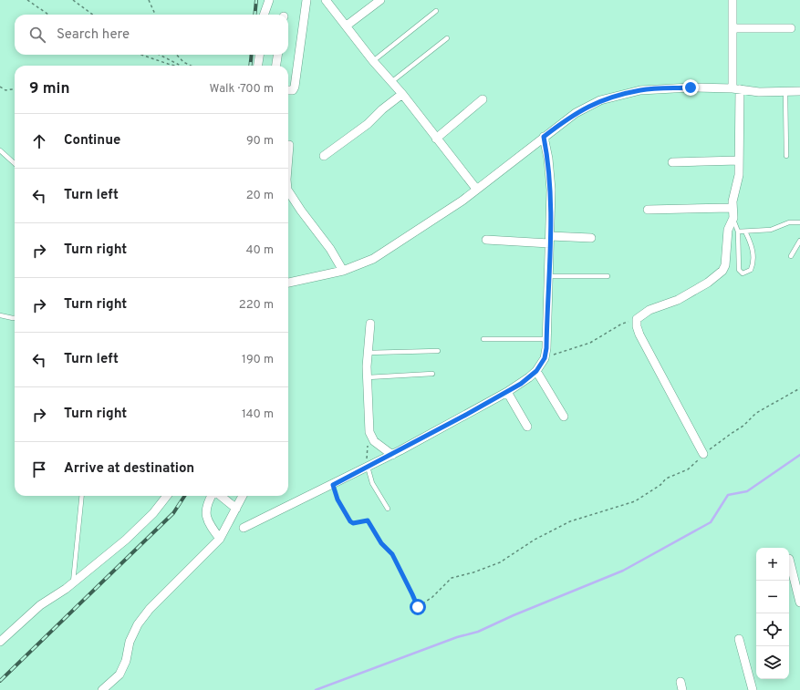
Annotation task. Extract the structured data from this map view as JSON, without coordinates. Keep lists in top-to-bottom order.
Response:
{
  "page": {
    "search": "Search here",
    "heading": ["9 min", "Walk · 700 m"],
    "list": [
      ["Continue", "90 m"],
      ["Turn left", "20 m"],
      ["Turn right", "40 m"],
      ["Turn right", "220 m"],
      ["Turn left", "190 m"],
      ["Turn right", "140 m"],
      "Arrive at destination"
    ],
    "map_buttons": ["+", "−"]
  }
}
